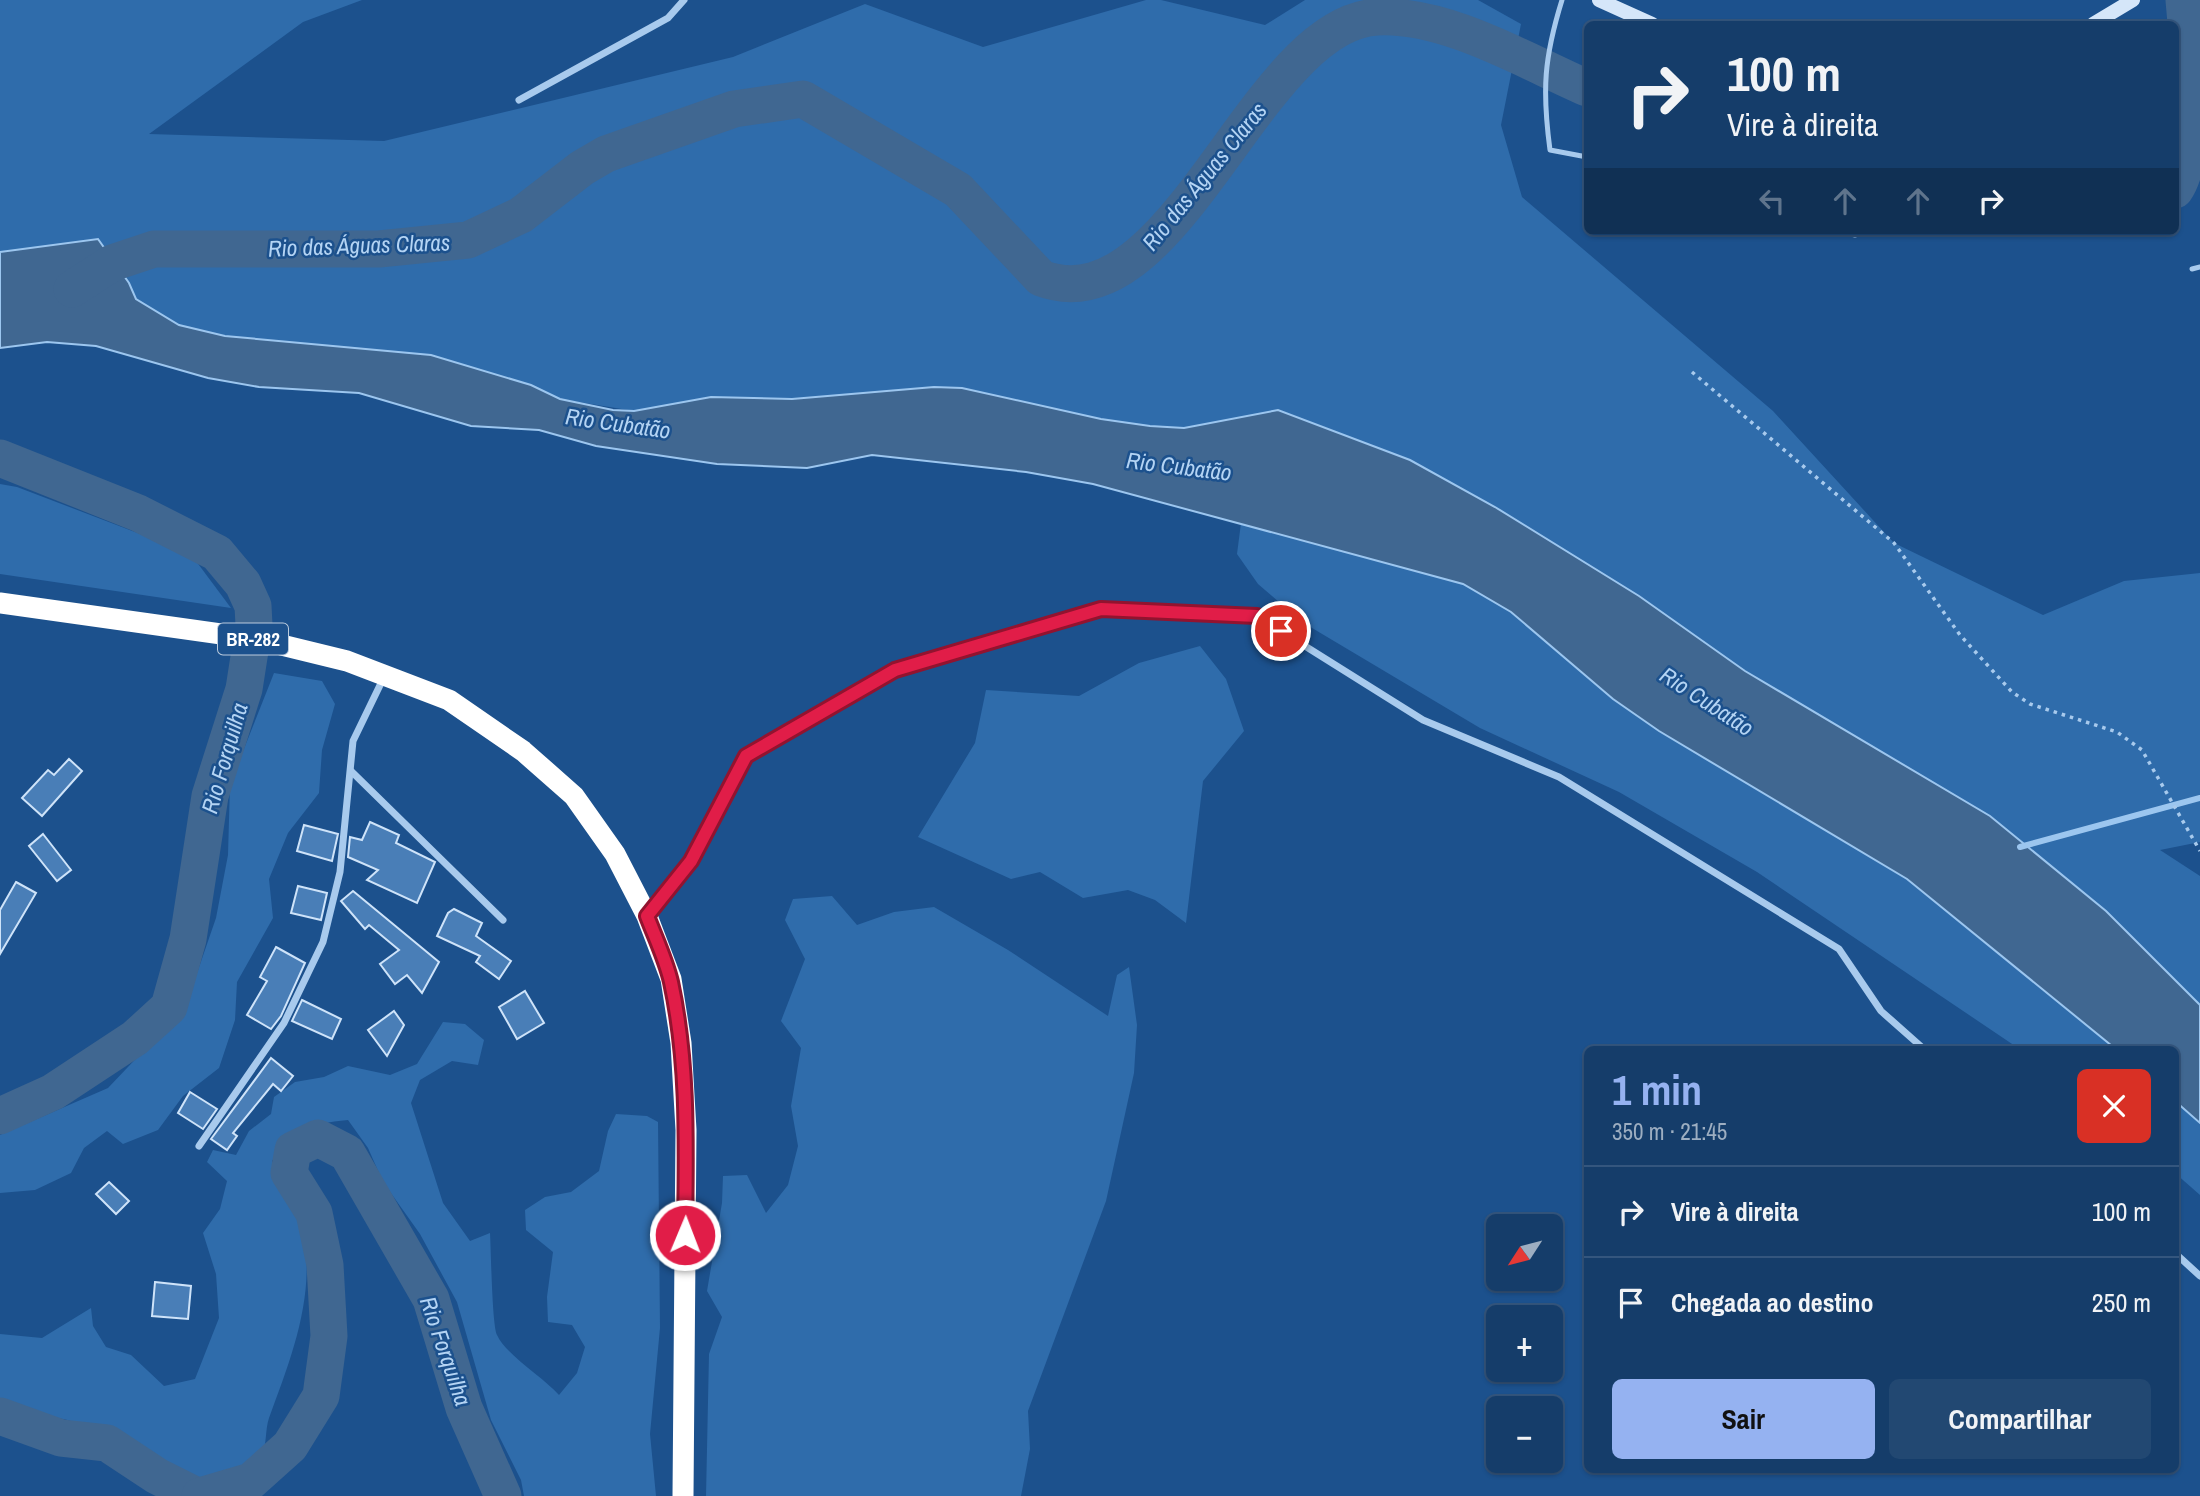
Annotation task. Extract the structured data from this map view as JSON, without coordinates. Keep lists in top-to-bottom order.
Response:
{
  "streets": {
    "highway": ["BR-282"]
  },
  "water": ["Rio das Águas Claras", "Rio Cubatão", "Rio Forquilha"],
  "north": "bottom left",
  "page": {
    "turn": ["100 m", "Vire à direita"],
    "heading": ["1 min", "350 m · 21:45"],
    "list": [
      {
        "name": "Vire à direita",
        "value": "100 m"
      },
      {
        "name": "Chegada ao destino",
        "value": "250 m"
      }
    ],
    "map_buttons": ["+", "−"],
    "buttons": ["Sair", "Compartilhar"]
  }
}
